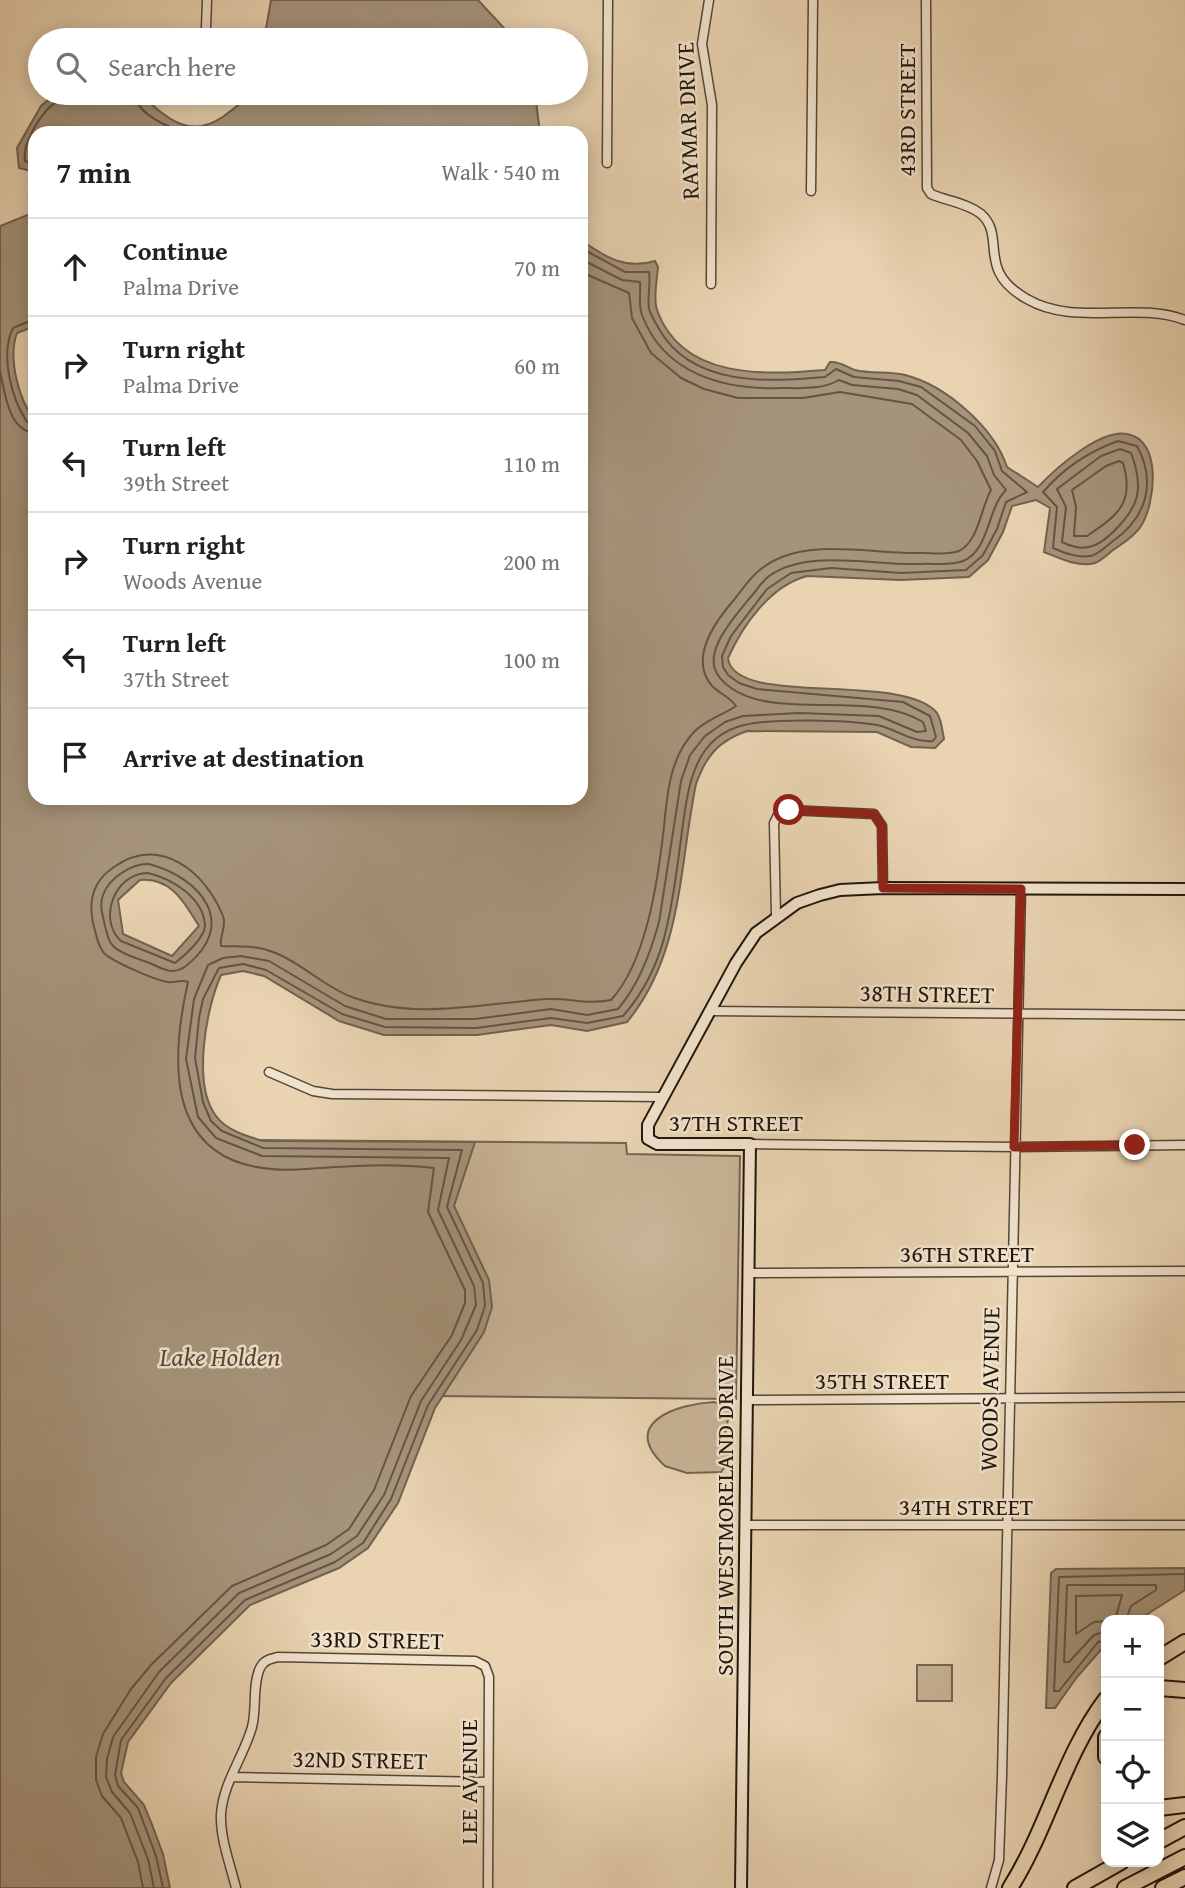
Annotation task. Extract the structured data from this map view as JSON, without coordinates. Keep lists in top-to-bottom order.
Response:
{
  "streets": {
    "street": [
      "43RD STREET",
      "RAYMAR DRIVE",
      "38TH STREET",
      "37TH STREET",
      "36TH STREET",
      "35TH STREET",
      "WOODS AVENUE",
      "34TH STREET",
      "SOUTH WESTMORELAND DRIVE",
      "33RD STREET",
      "32ND STREET",
      "LEE AVENUE"
    ]
  },
  "crossings": [
    ["38TH STREET", "WOODS AVENUE"],
    ["37TH STREET", "WOODS AVENUE"],
    ["37TH STREET", "SOUTH WESTMORELAND DRIVE"],
    ["36TH STREET", "WOODS AVENUE"],
    ["36TH STREET", "SOUTH WESTMORELAND DRIVE"],
    ["35TH STREET", "WOODS AVENUE"],
    ["35TH STREET", "SOUTH WESTMORELAND DRIVE"],
    ["WOODS AVENUE", "34TH STREET"],
    ["34TH STREET", "SOUTH WESTMORELAND DRIVE"],
    ["33RD STREET", "32ND STREET"],
    ["33RD STREET", "LEE AVENUE"],
    ["32ND STREET", "LEE AVENUE"]
  ],
  "water": ["Lake Holden"],
  "page": {
    "search": "Search here",
    "heading": ["7 min", "Walk · 540 m"],
    "list": [
      ["Continue", "Palma Drive", "70 m"],
      ["Turn right", "Palma Drive", "60 m"],
      ["Turn left", "39th Street", "110 m"],
      ["Turn right", "Woods Avenue", "200 m"],
      ["Turn left", "37th Street", "100 m"],
      "Arrive at destination"
    ],
    "map_buttons": ["+", "−"]
  }
}
